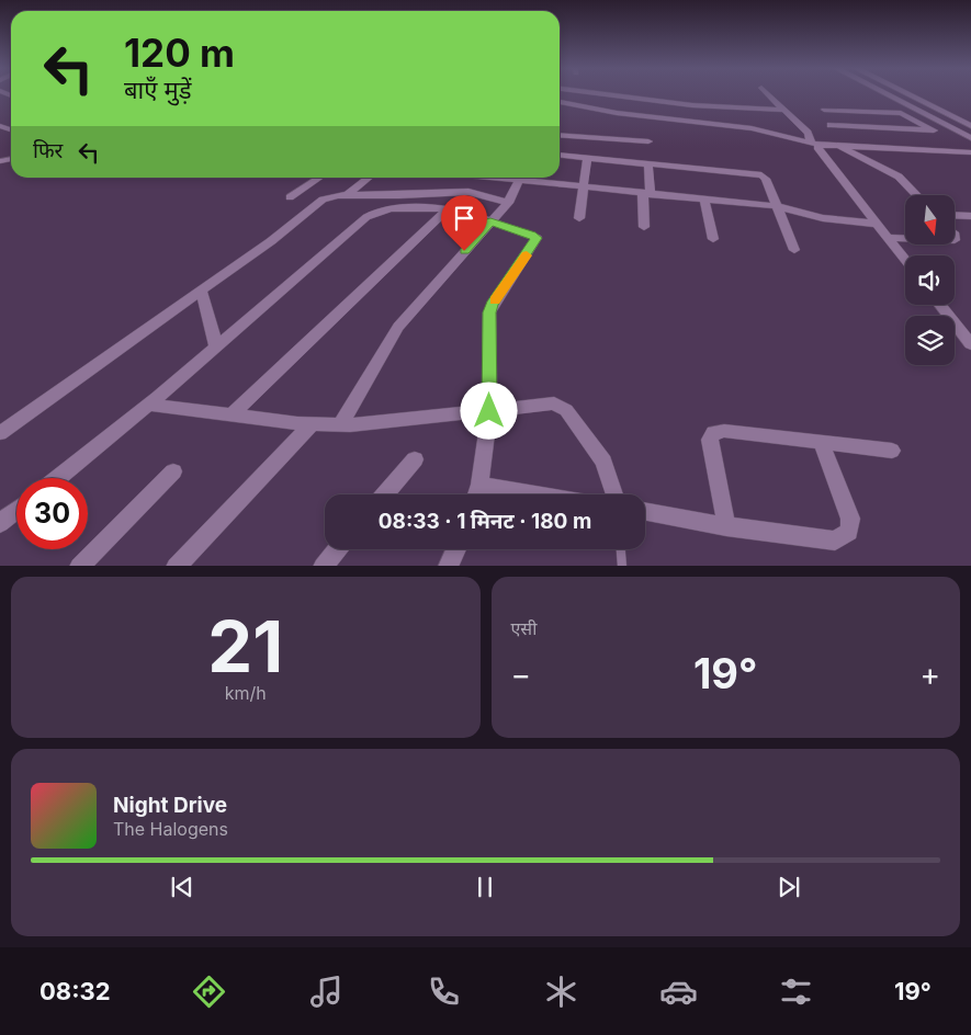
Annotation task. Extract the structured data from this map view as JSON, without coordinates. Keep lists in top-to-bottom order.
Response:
{
  "north": "bottom",
  "page": {
    "turn": ["120 m", "बाएँ मुड़ें"],
    "then": "फिर",
    "limit": "30",
    "trip": "08:33 · 1 मिनट · 180 m",
    "tile": [
      ["21", "km/h"],
      "एसी"
    ],
    "heat": ["−", "19°", "+"],
    "song": ["Night Drive", "The Halogens"],
    "tabs": ["08:32", "19°"]
  }
}
